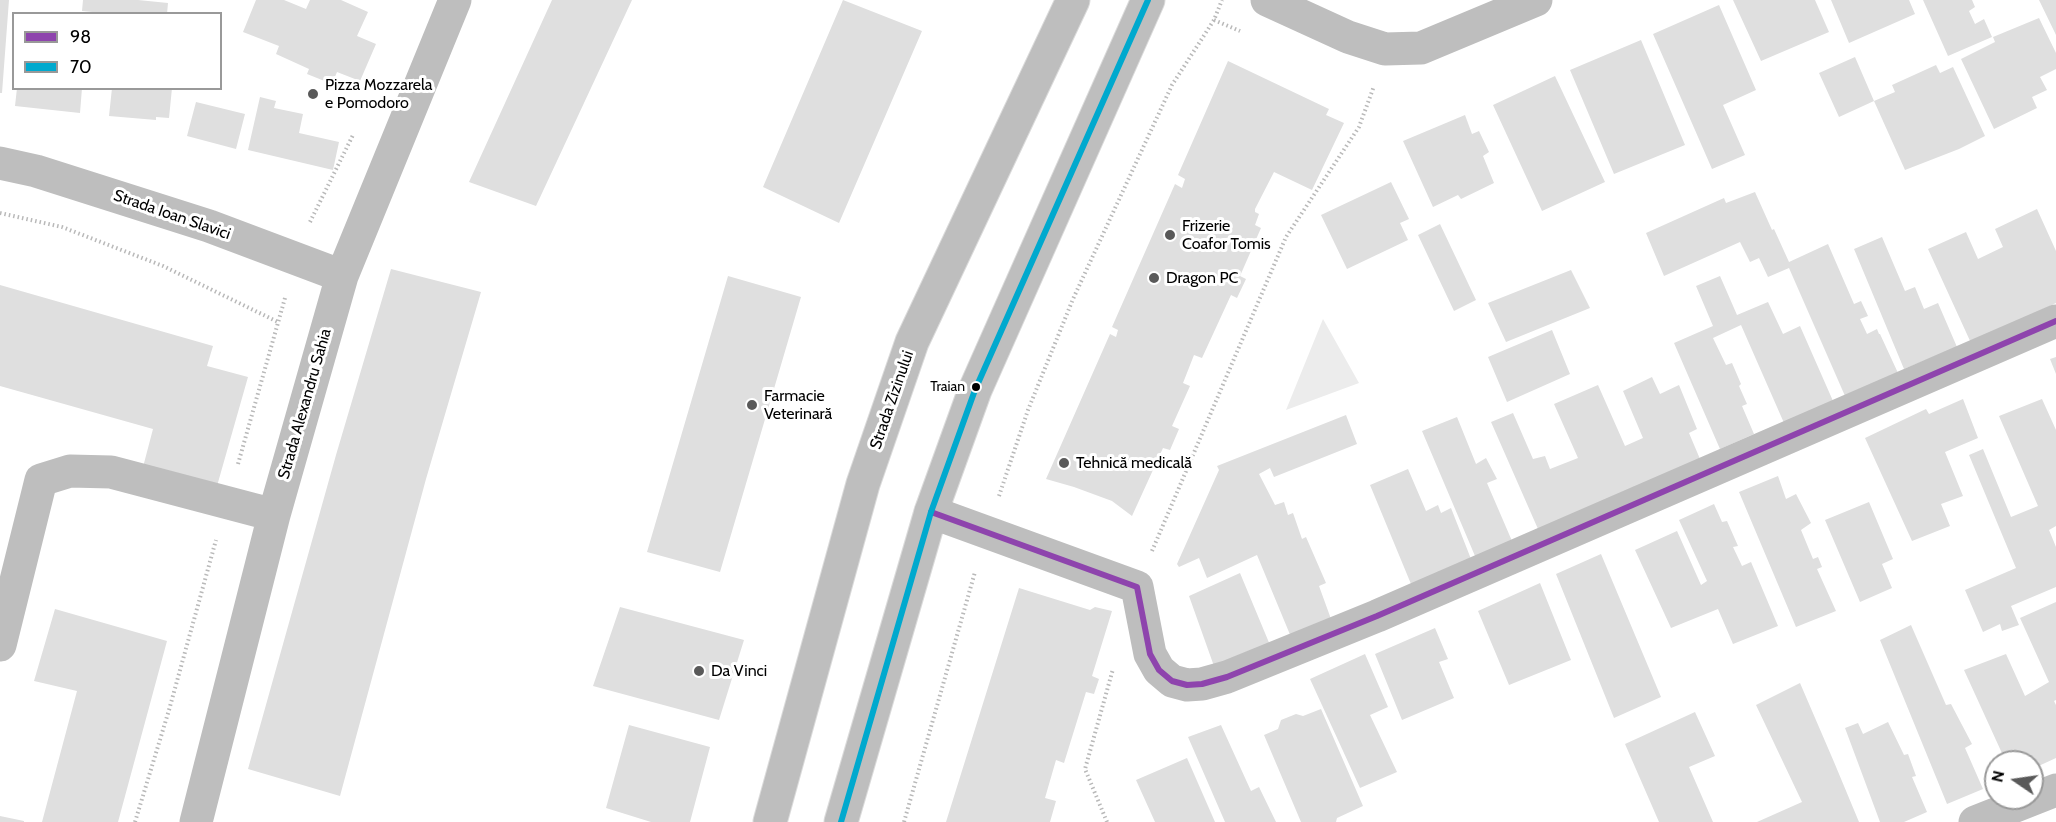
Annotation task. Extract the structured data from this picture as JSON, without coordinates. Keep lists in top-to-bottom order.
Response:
{
  "streets": {
    "street": ["Strada Ioan Slavici", "Strada Zizinului", "Strada Alexandru Sahia"]
  },
  "crossings": [
    ["Strada Ioan Slavici", "Strada Alexandru Sahia"]
  ],
  "places": [
    "Pizza Mozzarela e Pomodoro",
    "Frizerie Coafor Tomis",
    "Dragon PC",
    "Traian",
    "Farmacie Veterinară",
    "Tehnică medicală",
    "Da Vinci"
  ],
  "lines": ["transit line 70", "transit line 98"],
  "legend": ["98", "70"],
  "north": "left"
}
